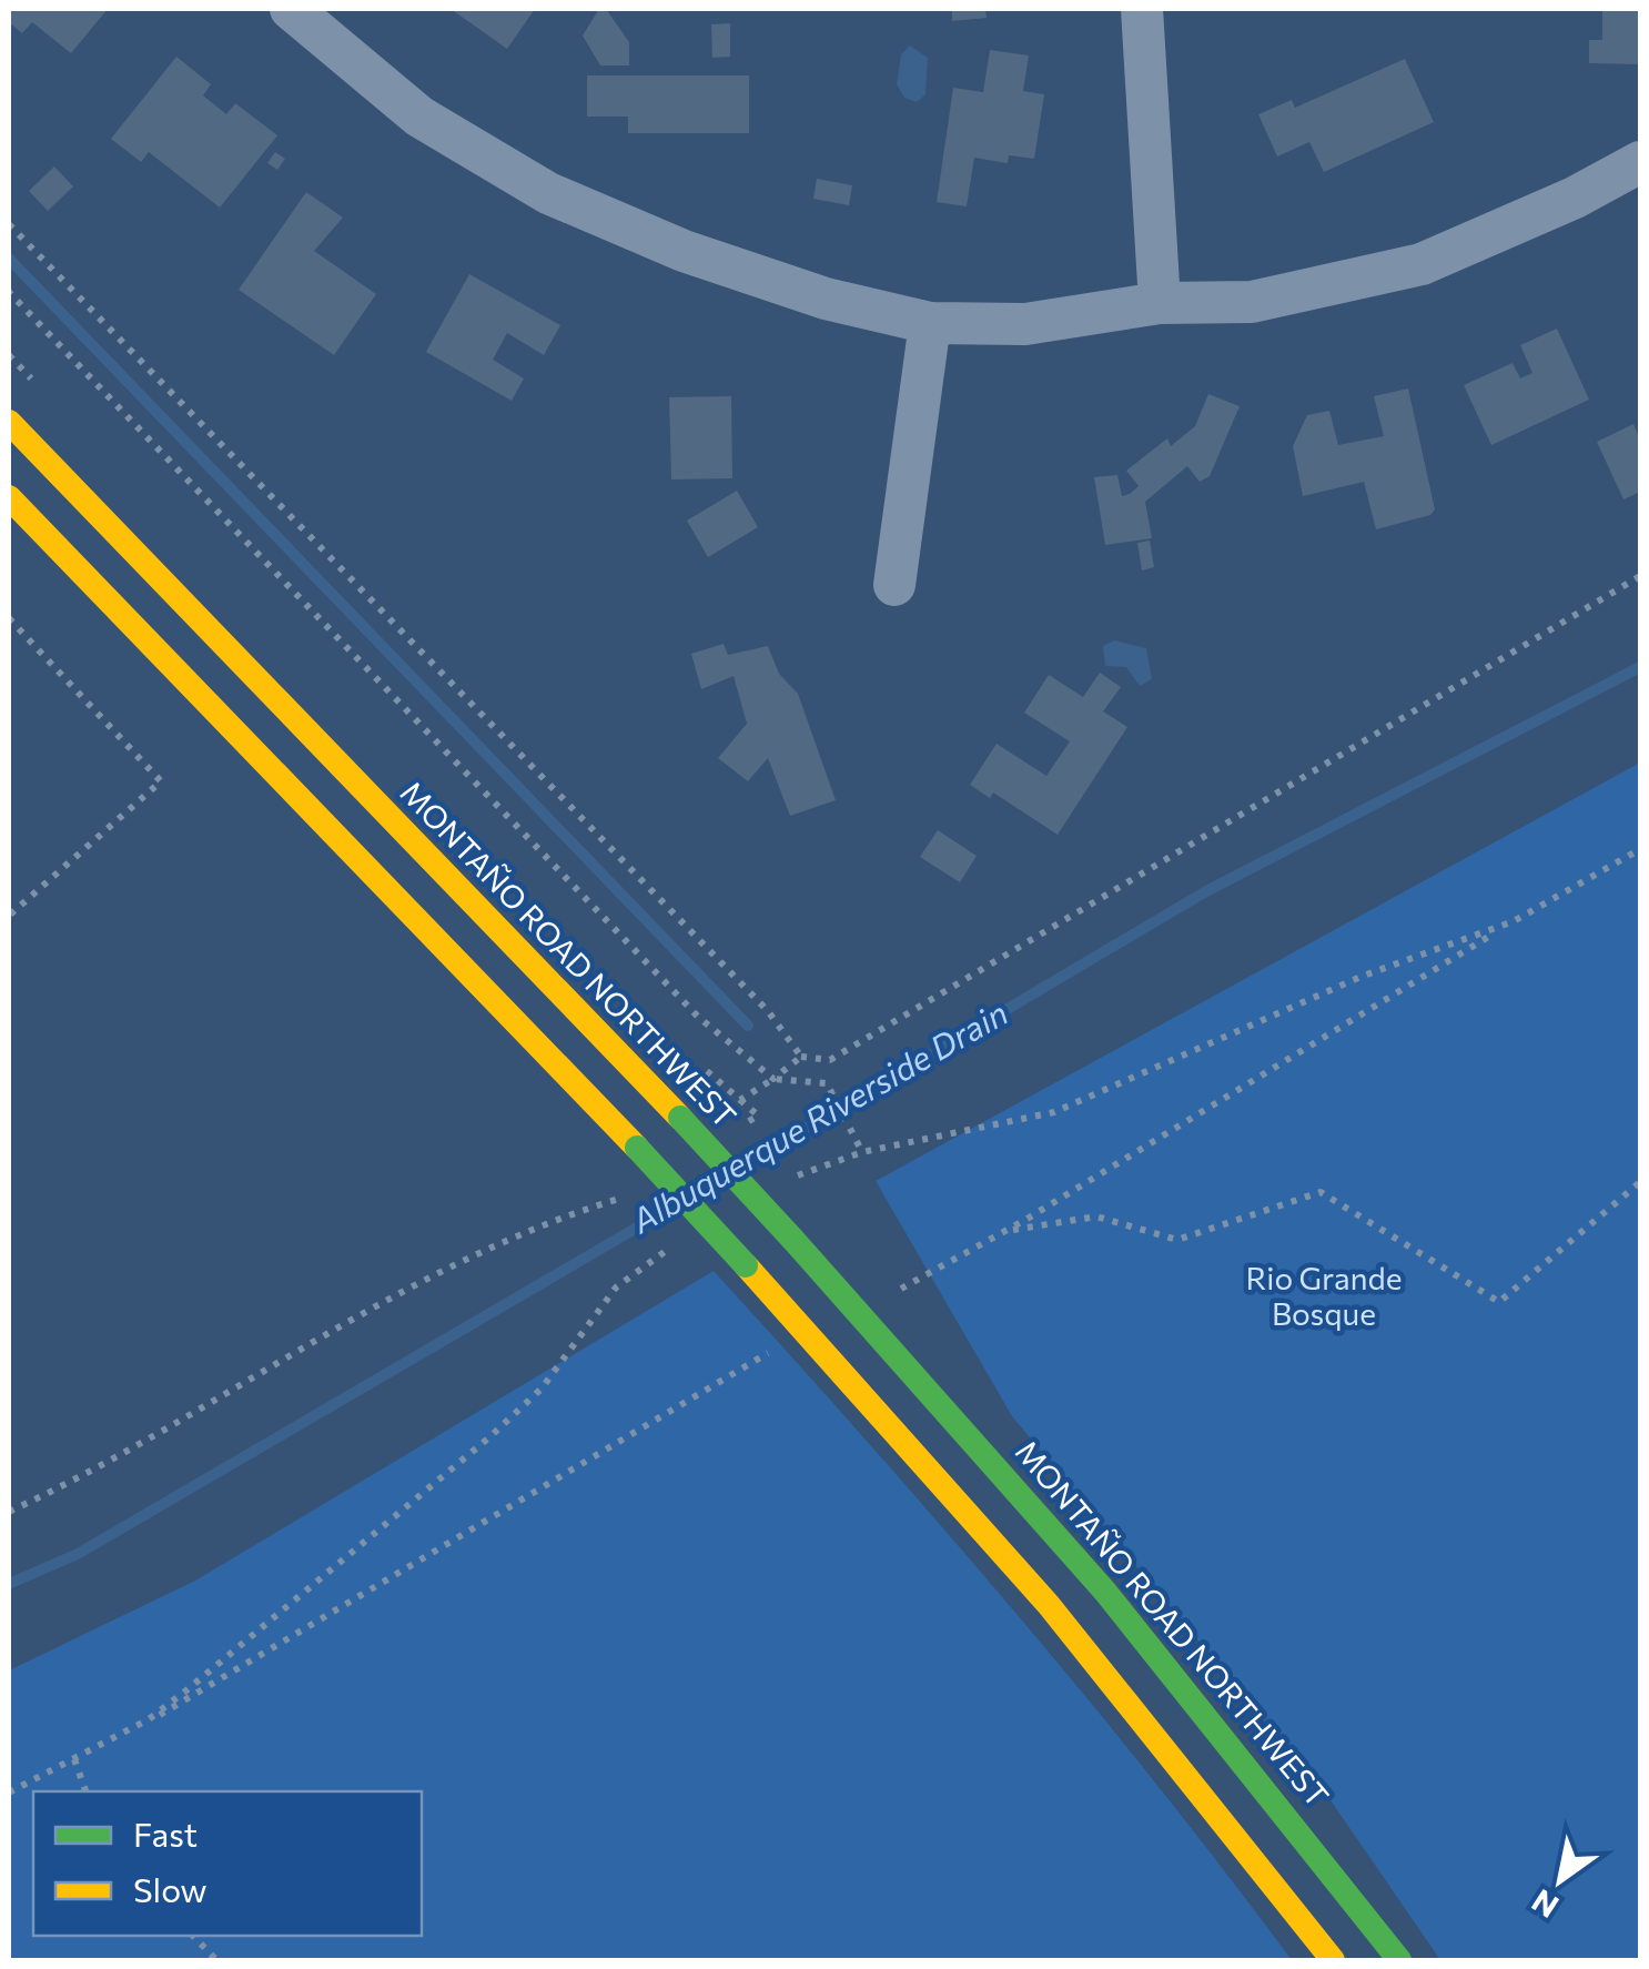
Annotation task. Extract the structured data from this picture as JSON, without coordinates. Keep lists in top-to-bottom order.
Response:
{
  "streets": {
    "main road": ["MONTAÑO ROAD NORTHWEST"]
  },
  "water": ["Albuquerque Riverside Drain"],
  "parks": ["Rio Grande Bosque"],
  "legend": ["Fast", "Slow"],
  "north": "bottom left"
}
